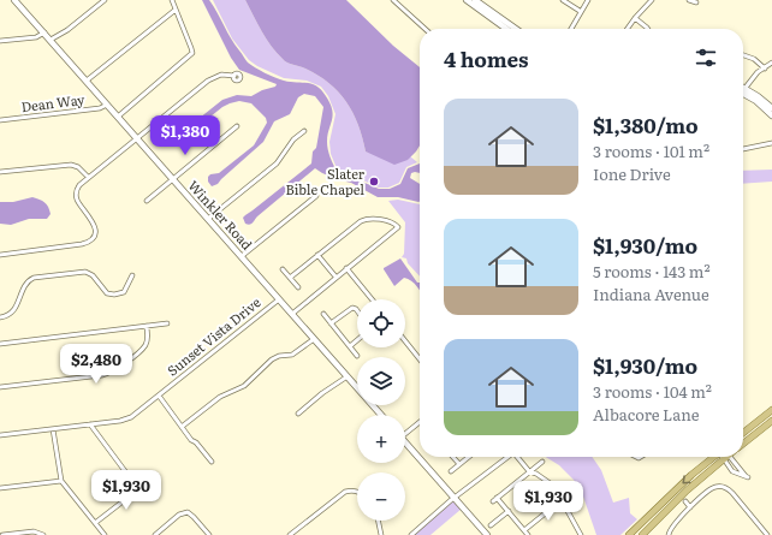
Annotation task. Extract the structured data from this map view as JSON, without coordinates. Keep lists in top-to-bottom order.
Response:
{
  "streets": {
    "street": ["Dean Way", "Winkler Road", "Sunset Vista Drive"]
  },
  "crossings": [
    ["Dean Way", "Winkler Road"],
    ["Winkler Road", "Sunset Vista Drive"]
  ],
  "places": ["Slater Bible Chapel"],
  "page": {
    "heading": "4 homes",
    "list": [
      {
        "name": "$1,380/mo",
        "note": "3 rooms · 101 m² · Ione Drive"
      },
      {
        "name": "$1,930/mo",
        "note": "5 rooms · 143 m² · Indiana Avenue"
      },
      {
        "name": "$1,930/mo",
        "note": "3 rooms · 104 m² · Albacore Lane"
      }
    ],
    "price": [
      "$1,380",
      "$2,480",
      "$1,930",
      "$1,930"
    ],
    "map_buttons": ["+", "−"]
  }
}
